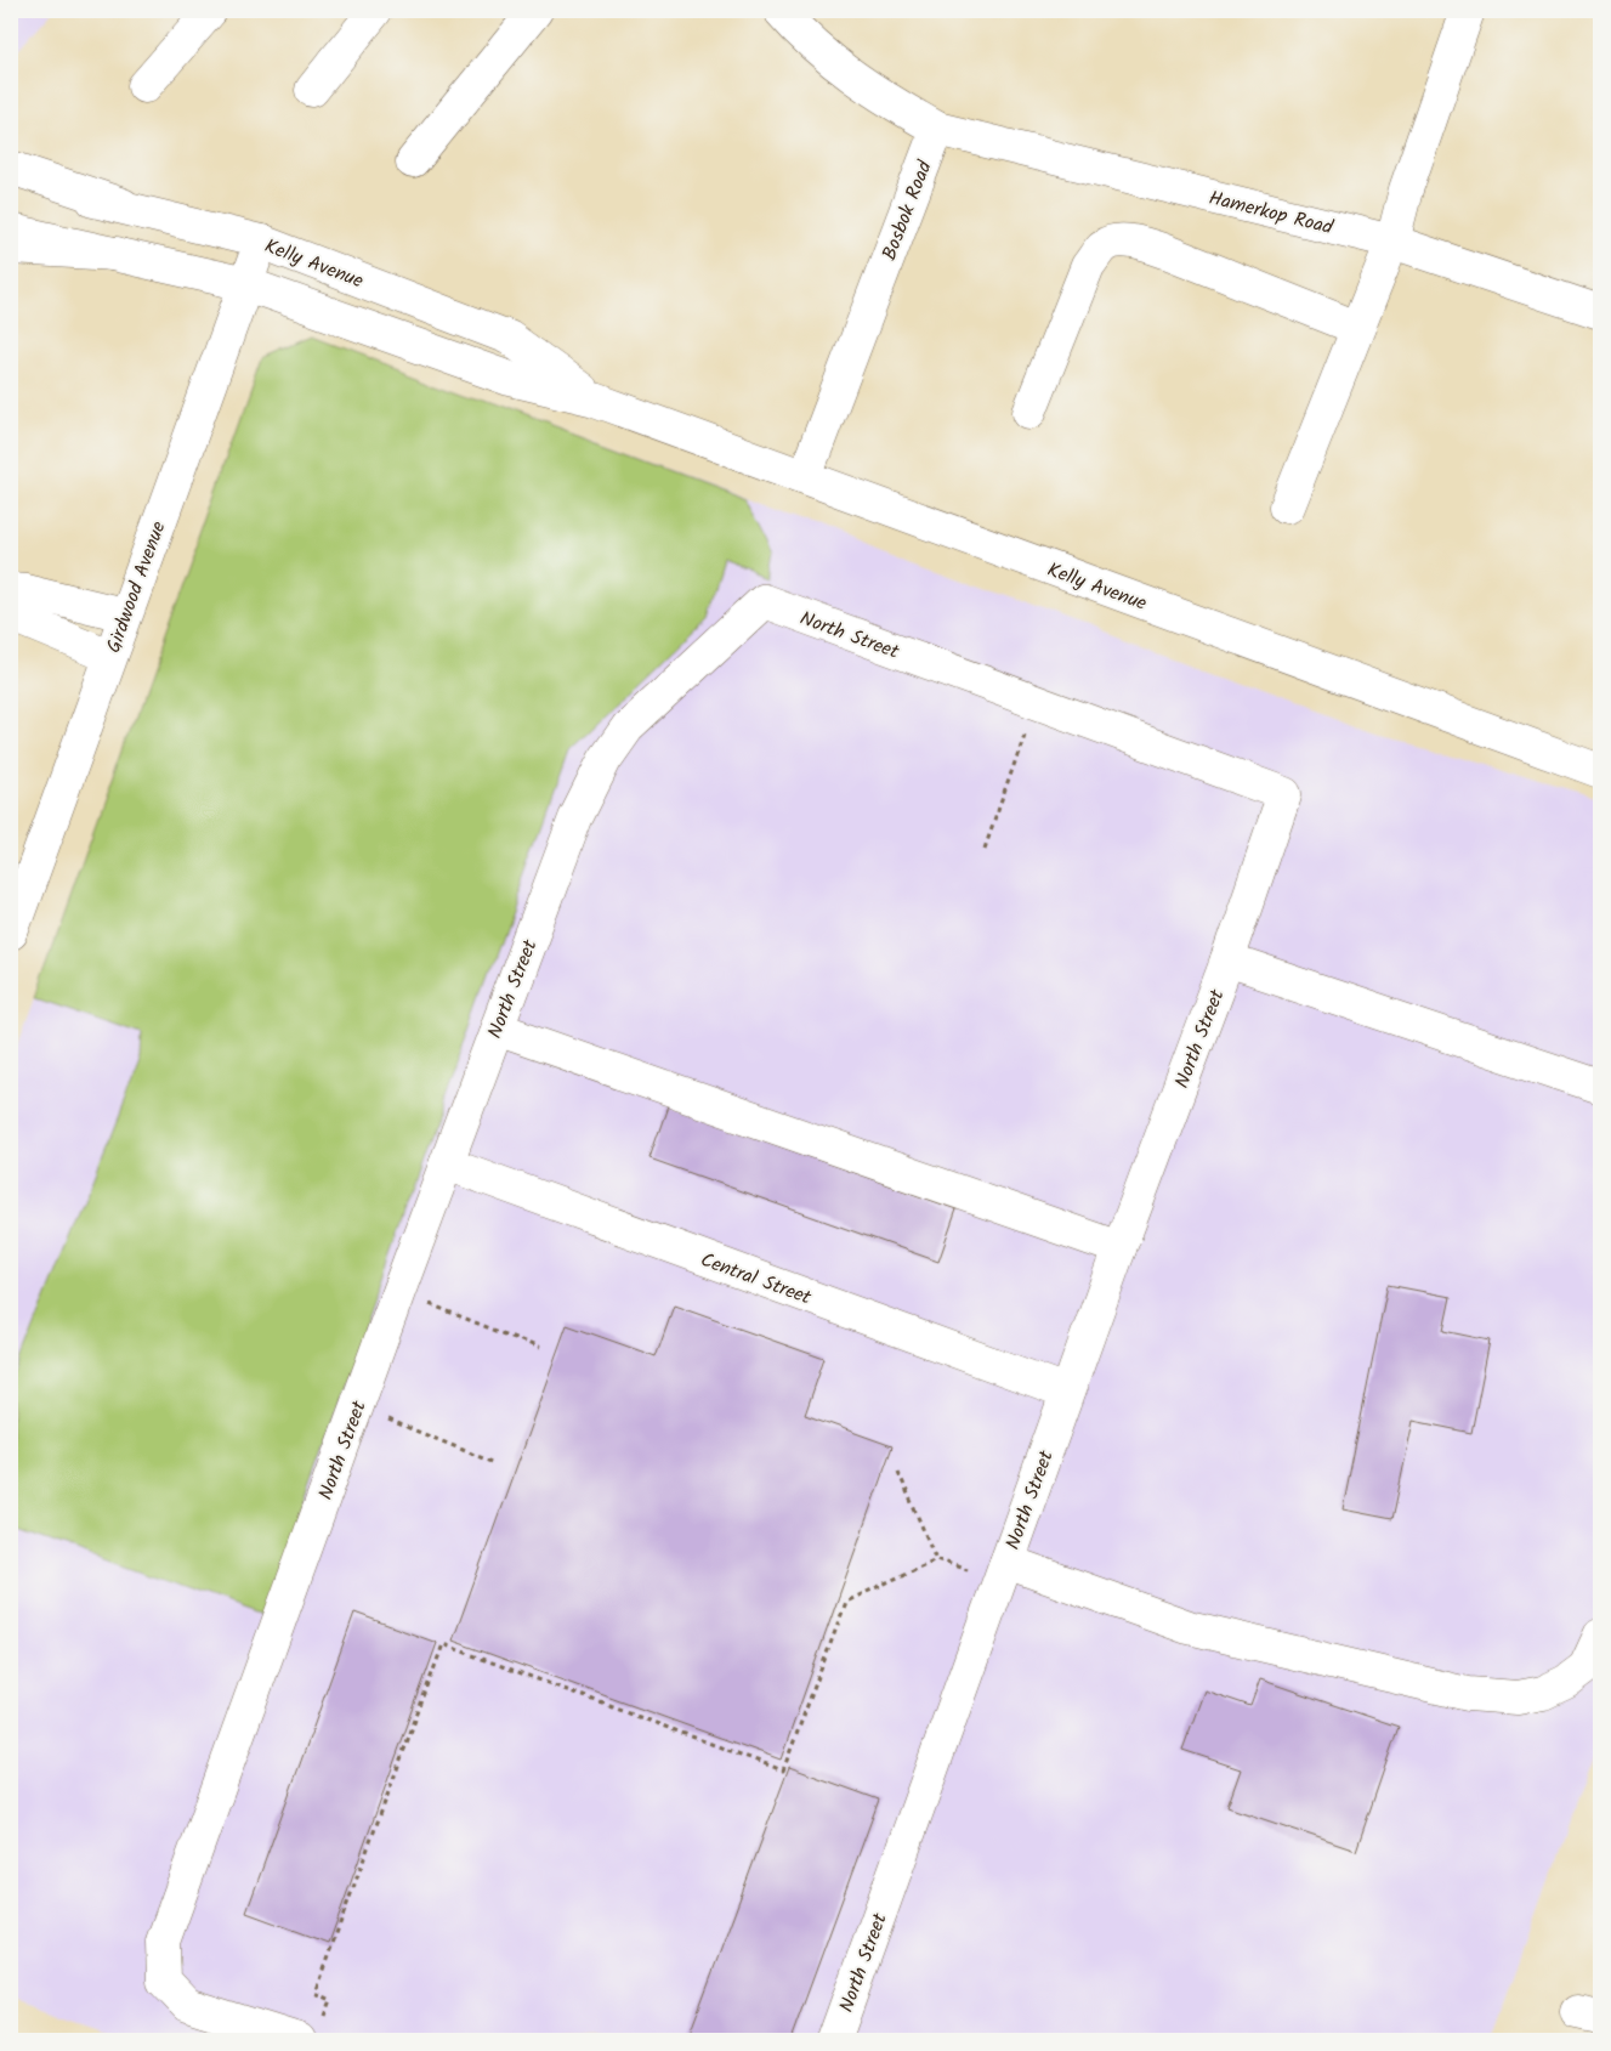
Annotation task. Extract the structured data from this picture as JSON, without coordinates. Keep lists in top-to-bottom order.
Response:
{
  "streets": {
    "street": [
      "Bosbok Road",
      "Hamerkop Road",
      "Kelly Avenue",
      "Girdwood Avenue",
      "North Street",
      "Central Street"
    ]
  },
  "crossings": [
    ["Bosbok Road", "Hamerkop Road"],
    ["Bosbok Road", "Kelly Avenue"],
    ["Kelly Avenue", "Girdwood Avenue"],
    ["North Street", "Central Street"]
  ]
}
